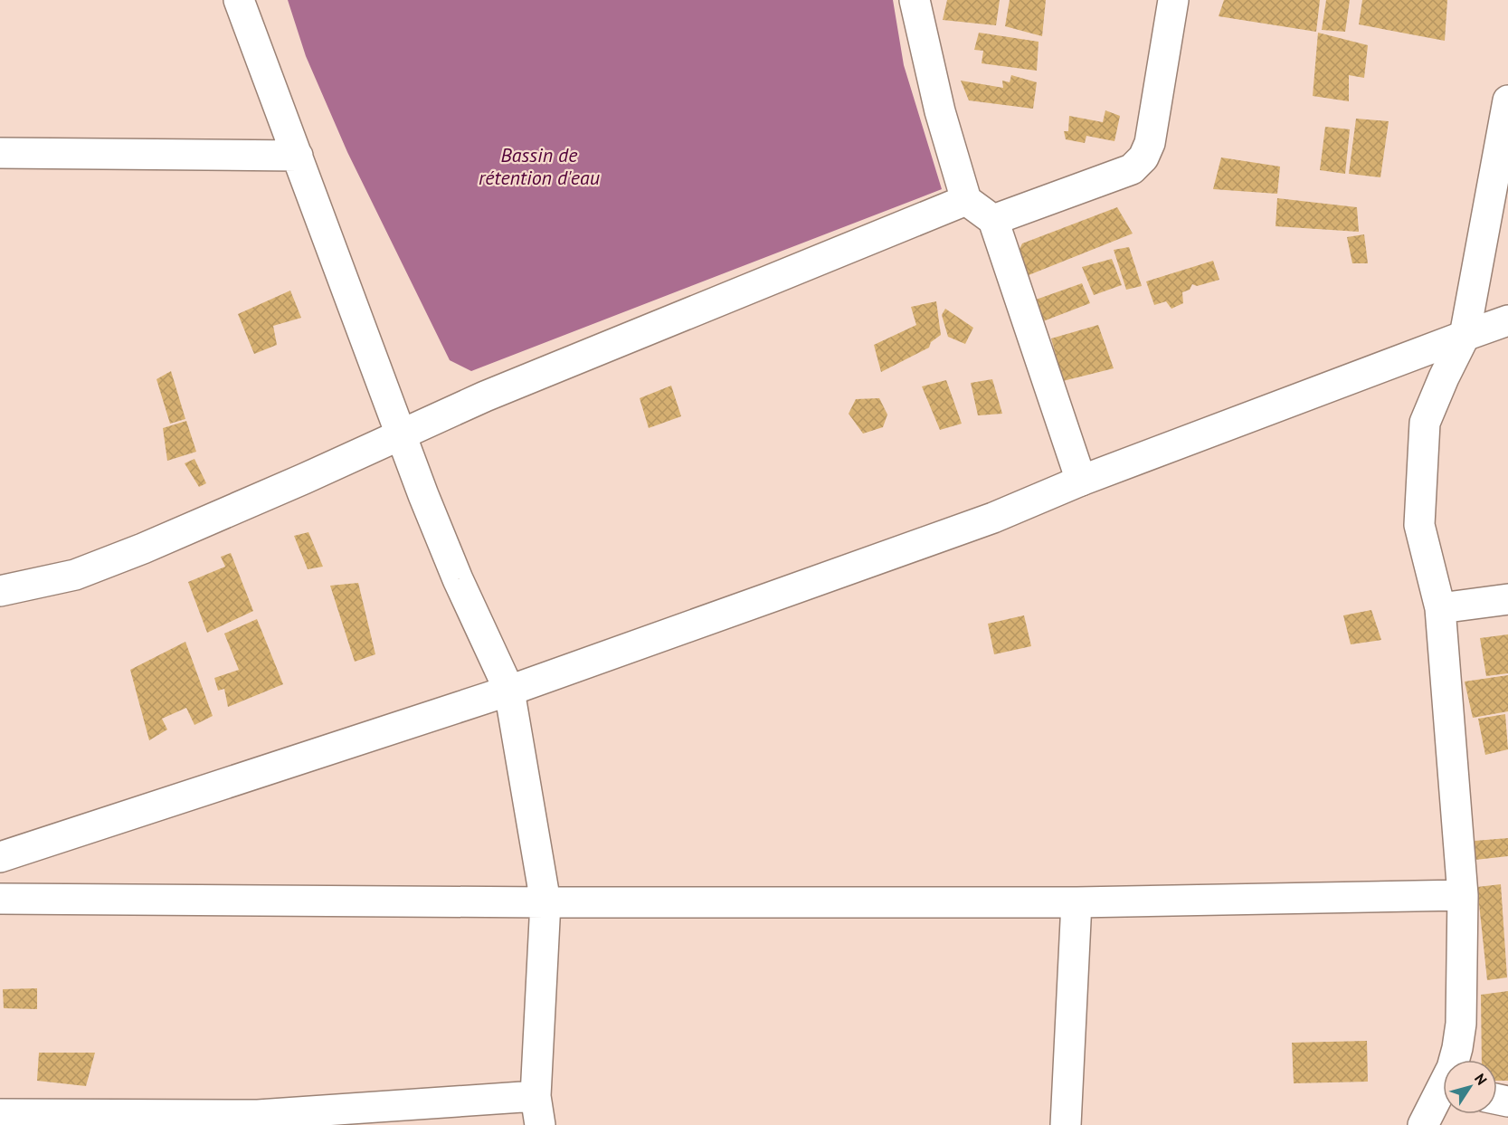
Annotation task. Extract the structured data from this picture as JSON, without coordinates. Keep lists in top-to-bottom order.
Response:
{
  "water": ["Bassin de rétention d'eau"],
  "north": "top right"
}
